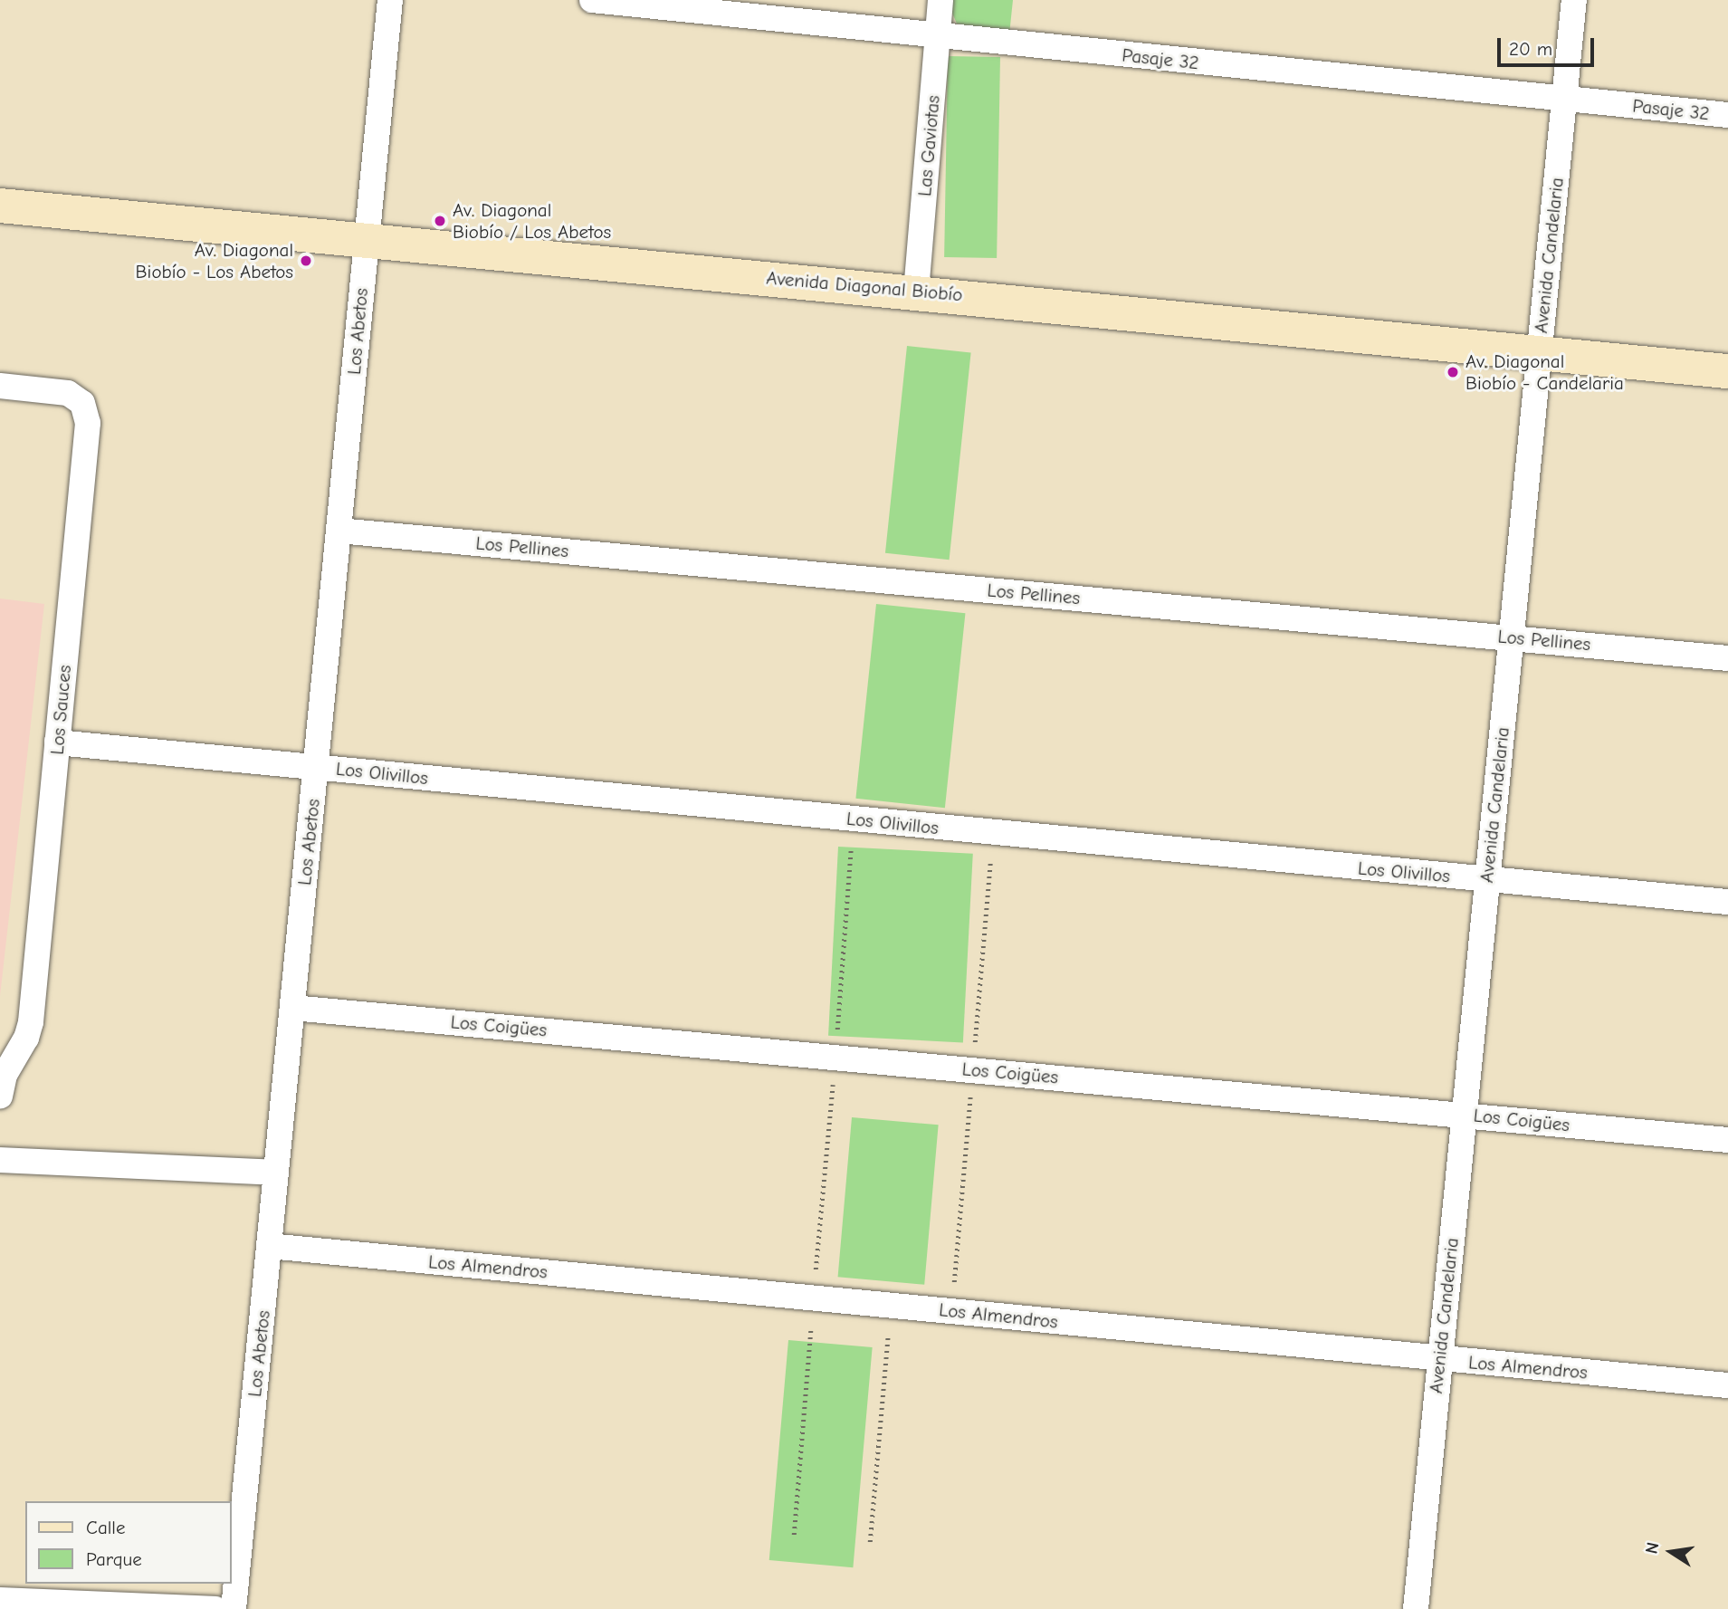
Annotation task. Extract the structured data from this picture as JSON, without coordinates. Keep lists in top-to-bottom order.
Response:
{
  "streets": {
    "main road": ["Avenida Diagonal Biobío"],
    "street": [
      "Pasaje 32",
      "Las Gaviotas",
      "Avenida Candelaria",
      "Los Abetos",
      "Los Pellines",
      "Los Sauces",
      "Los Olivillos",
      "Los Coigües",
      "Los Almendros"
    ]
  },
  "crossings": [
    ["Pasaje 32", "Las Gaviotas"],
    ["Pasaje 32", "Avenida Candelaria"],
    ["Las Gaviotas", "Avenida Diagonal Biobío"],
    ["Avenida Candelaria", "Avenida Diagonal Biobío"],
    ["Avenida Candelaria", "Los Pellines"],
    ["Avenida Candelaria", "Los Olivillos"],
    ["Avenida Candelaria", "Los Coigües"],
    ["Avenida Candelaria", "Los Almendros"],
    ["Avenida Diagonal Biobío", "Los Abetos"],
    ["Los Abetos", "Los Pellines"],
    ["Los Abetos", "Los Olivillos"],
    ["Los Abetos", "Los Coigües"],
    ["Los Abetos", "Los Almendros"],
    ["Los Sauces", "Los Olivillos"]
  ],
  "places": ["Av. Diagonal Biobío / Los Abetos", "Av. Diagonal Biobío - Los Abetos", "Av. Diagonal Biobío - Candelaria"],
  "legend": ["Calle", "Parque"],
  "scale_bar": "20 m",
  "north": "left"
}
